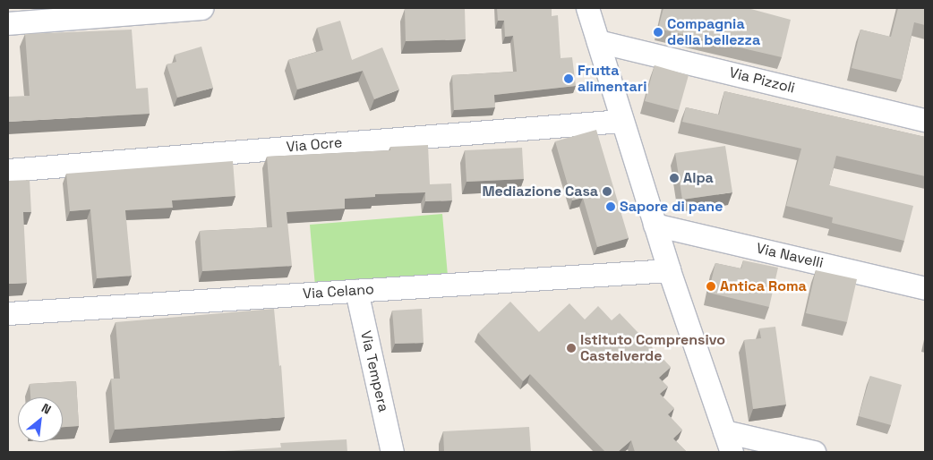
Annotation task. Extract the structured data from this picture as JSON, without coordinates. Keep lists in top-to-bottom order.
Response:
{
  "streets": {
    "street": [
      "Via Pizzoli",
      "Via Ocre",
      "Via Navelli",
      "Via Celano",
      "Via Tempera"
    ]
  },
  "crossings": [
    ["Via Celano", "Via Tempera"]
  ],
  "places": [
    "Compagnia della bellezza",
    "Frutta alimentari",
    "Alpa",
    "Mediazione Casa",
    "Sapore di pane",
    "Antica Roma",
    "Istituto Comprensivo Castelverde"
  ],
  "north": "top right"
}
